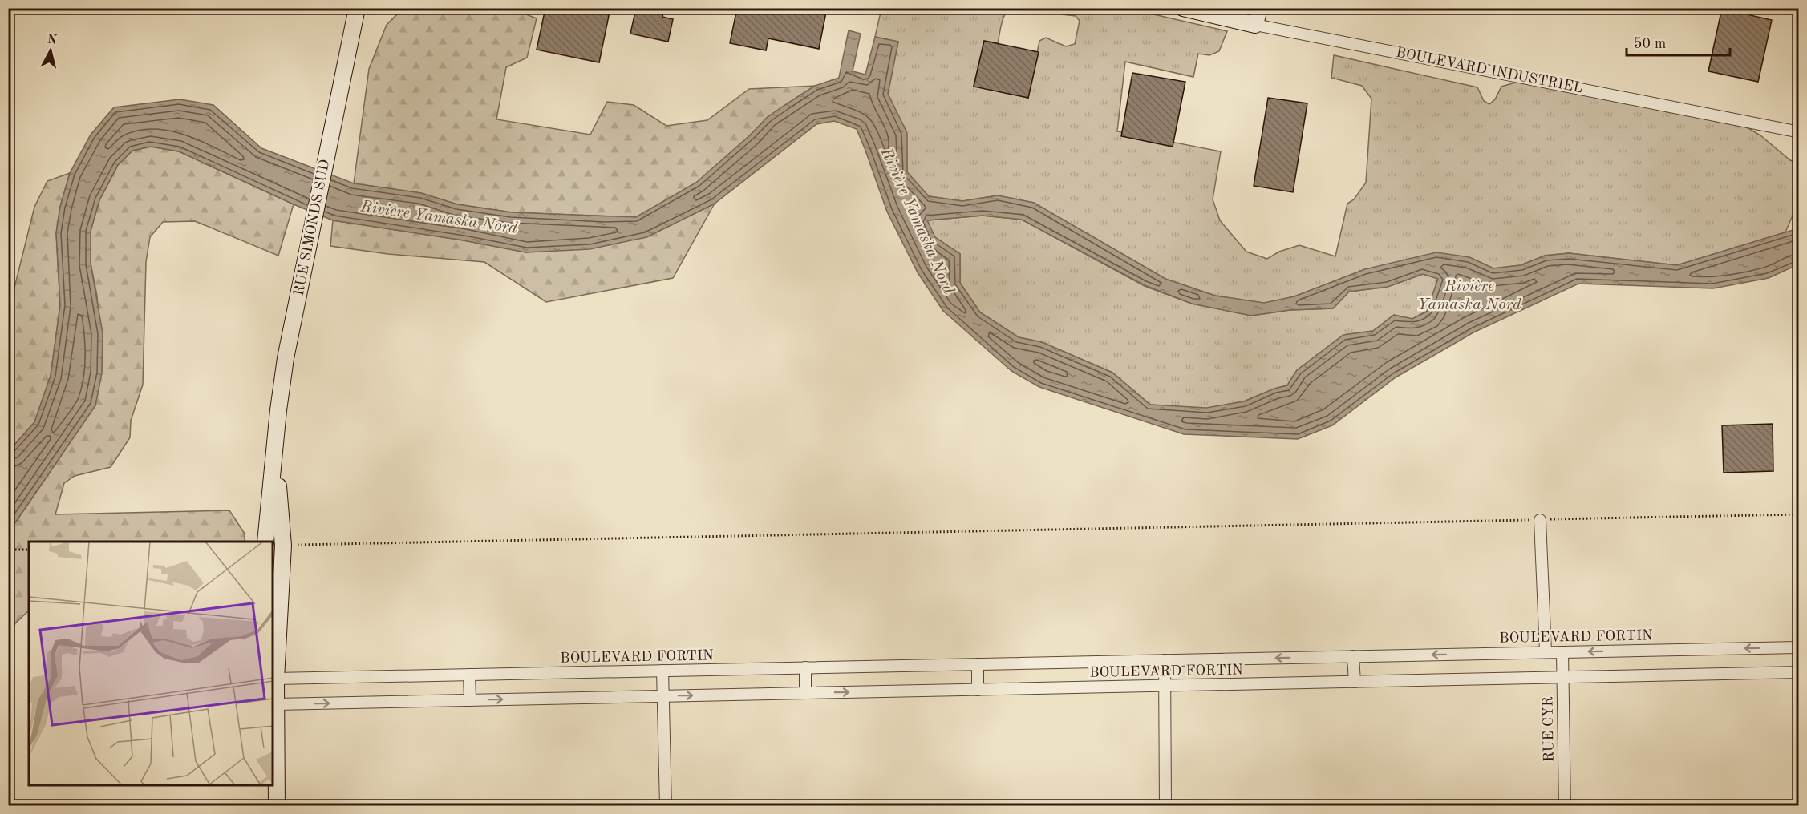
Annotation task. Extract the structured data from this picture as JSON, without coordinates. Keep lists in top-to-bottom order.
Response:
{
  "streets": {
    "street": [
      "BOULEVARD INDUSTRIEL",
      "RUE SIMONDS SUD",
      "BOULEVARD FORTIN",
      "RUE CYR"
    ]
  },
  "crossings": [
    ["RUE SIMONDS SUD", "BOULEVARD FORTIN"],
    ["BOULEVARD FORTIN", "RUE CYR"]
  ],
  "water": ["Rivière Yamaska Nord"],
  "scale_bar": "50 m",
  "north": "top"
}
